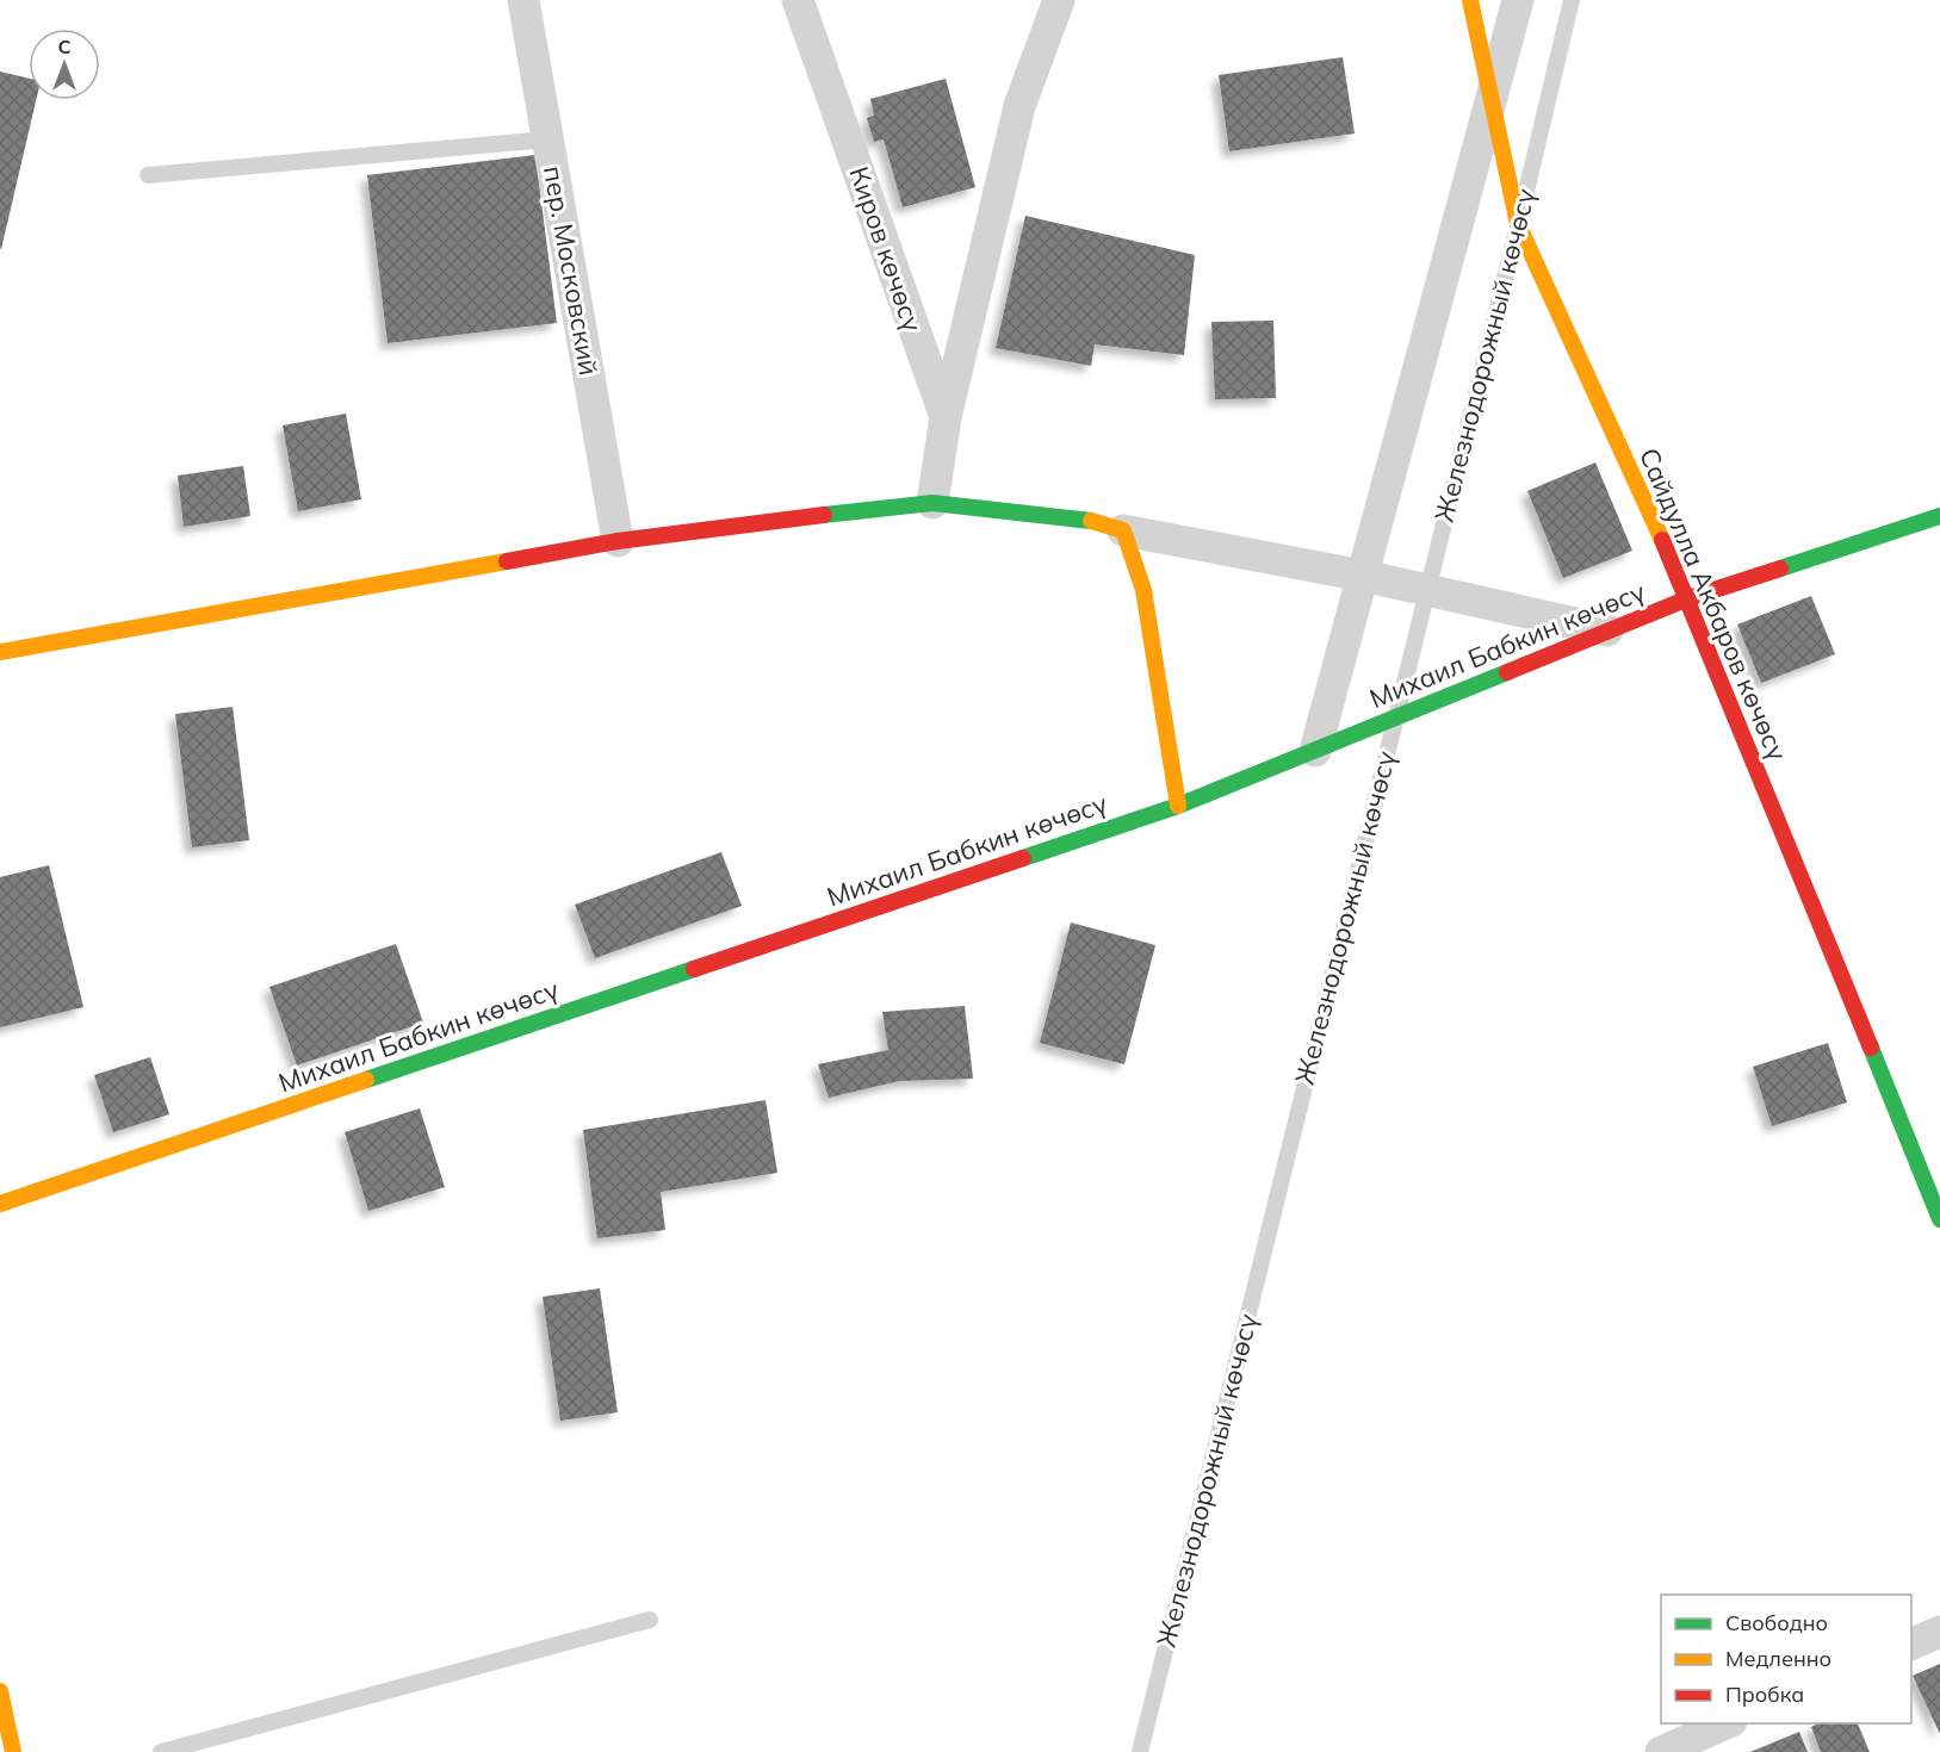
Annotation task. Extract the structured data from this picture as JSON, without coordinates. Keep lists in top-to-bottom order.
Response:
{
  "streets": {
    "street": [
      "Киров көчөсү",
      "пер. Московский",
      "Сайдулла Акбаров көчөсү",
      "Михаил Бабкин көчөсү"
    ],
    "lane": ["Железнодорожный көчөсү"]
  },
  "crossings": [
    ["Железнодорожный көчөсү", "Сайдулла Акбаров көчөсү"],
    ["Железнодорожный көчөсү", "Михаил Бабкин көчөсү"],
    ["Сайдулла Акбаров көчөсү", "Михаил Бабкин көчөсү"]
  ],
  "legend": ["Свободно", "Медленно", "Пробка"],
  "north": "top"
}
